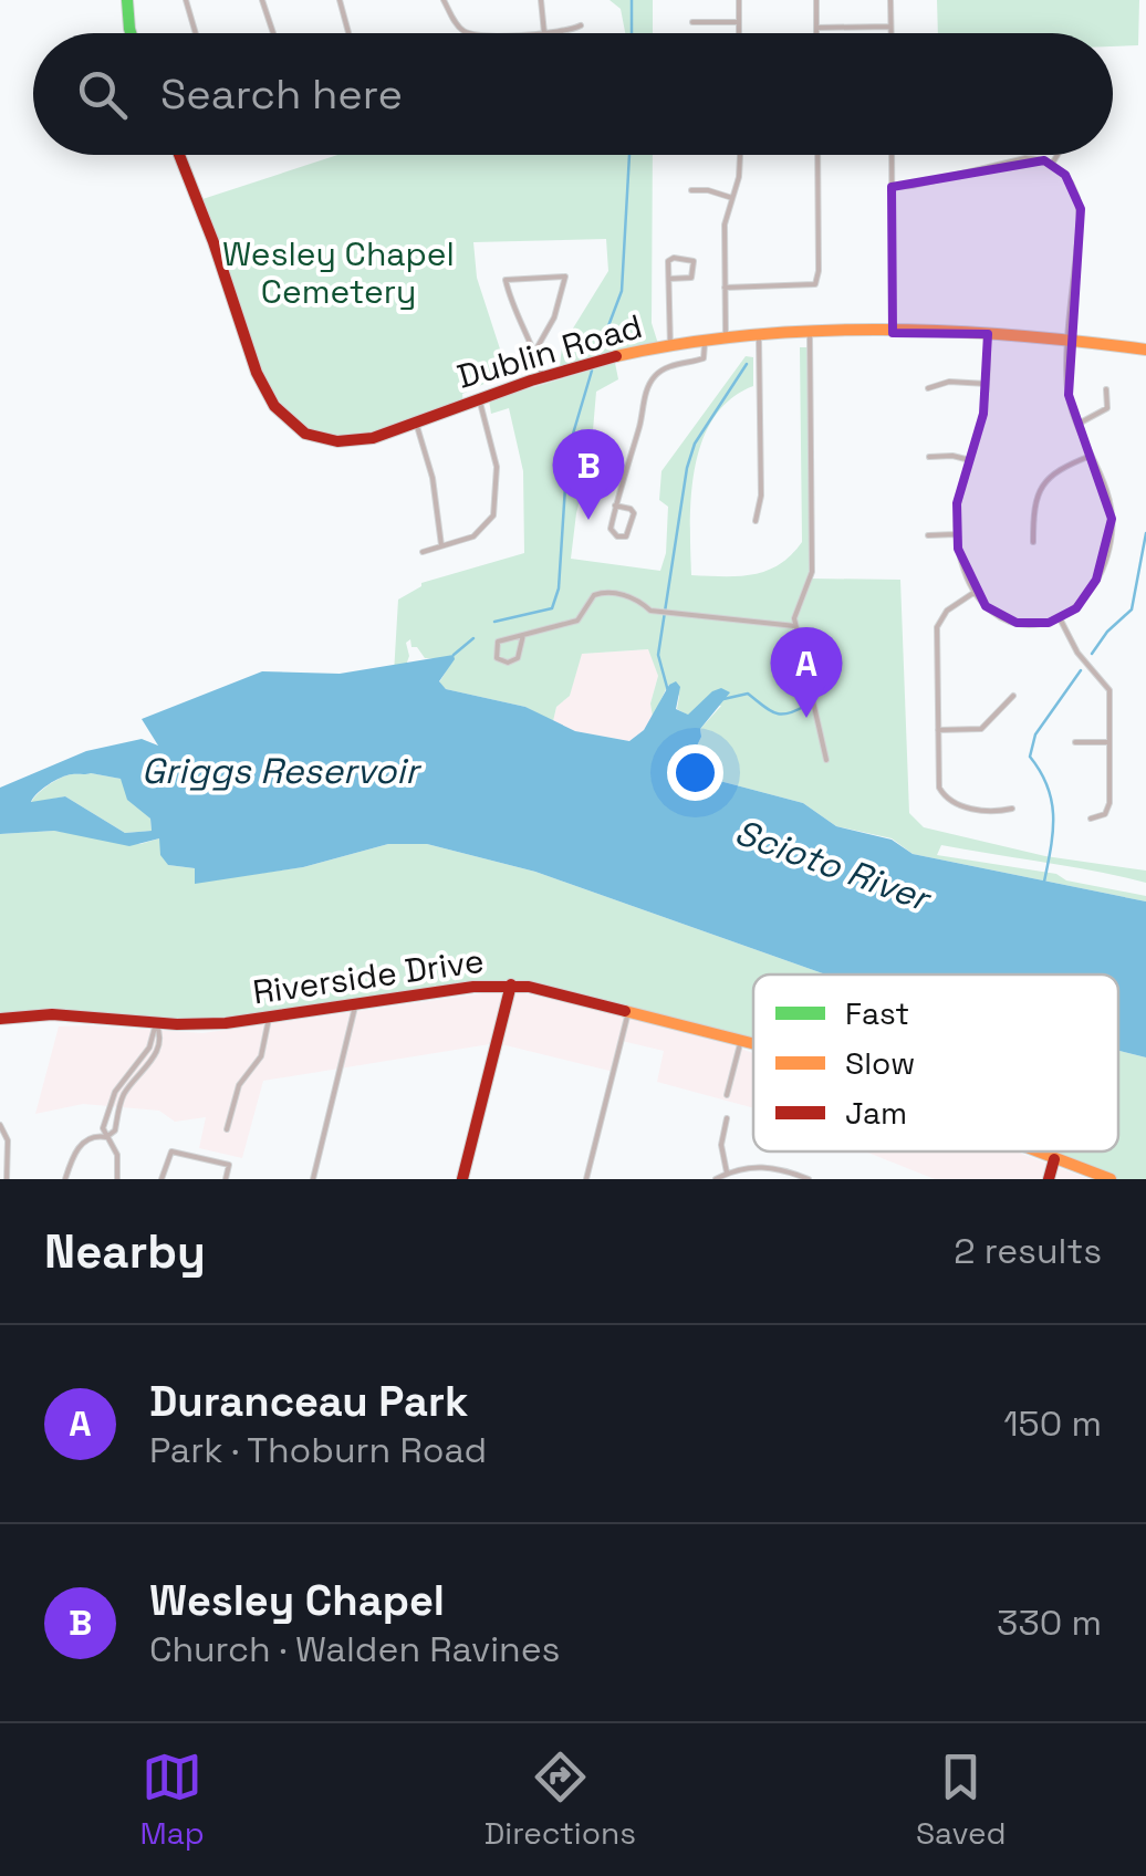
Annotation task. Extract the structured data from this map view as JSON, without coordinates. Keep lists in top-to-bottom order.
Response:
{
  "streets": {
    "main road": ["Dublin Road", "Riverside Drive"]
  },
  "water": ["Griggs Reservoir", "Scioto River"],
  "parks": ["Wesley Chapel Cemetery"],
  "legend": ["Fast", "Slow", "Jam"],
  "page": {
    "search": "Search here",
    "pins": ["B", "A"],
    "heading": ["Nearby", "2 results"],
    "list": [
      {
        "mark": "A",
        "name": "Duranceau Park",
        "note": "Park · Thoburn Road",
        "value": "150 m"
      },
      {
        "mark": "B",
        "name": "Wesley Chapel",
        "note": "Church · Walden Ravines",
        "value": "330 m"
      }
    ],
    "nav": ["Map", "Directions", "Saved"]
  }
}
